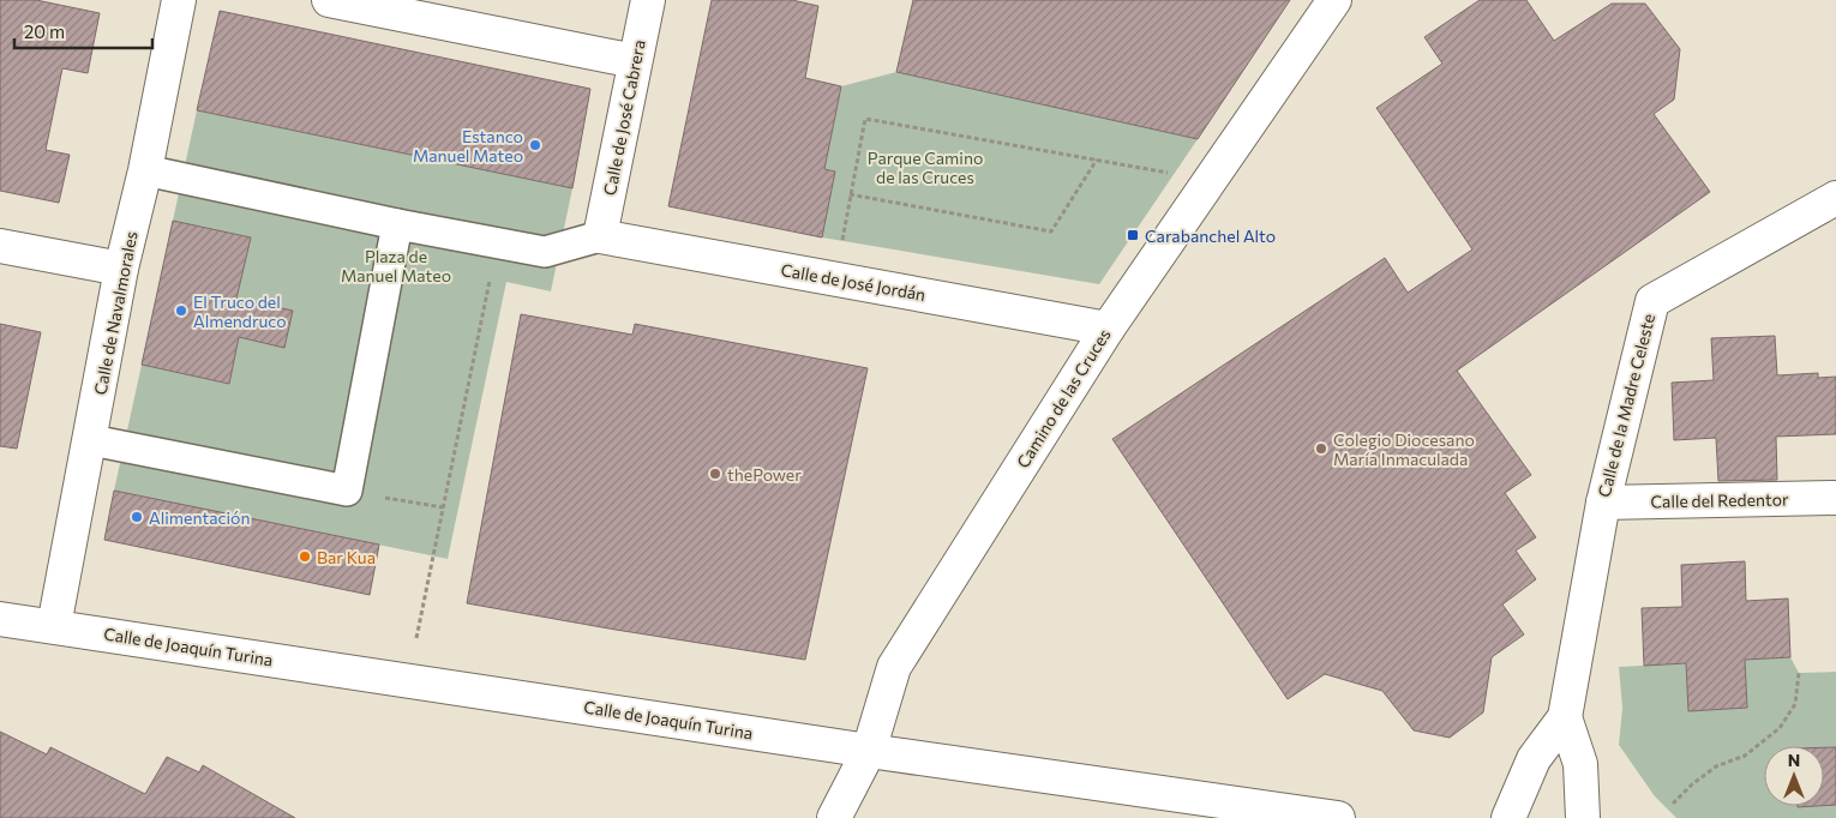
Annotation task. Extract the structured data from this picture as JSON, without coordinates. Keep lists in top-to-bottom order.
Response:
{
  "streets": {
    "street": [
      "Calle de José Cabrera",
      "Calle de José Jordán",
      "Calle de Navalmorales",
      "Camino de las Cruces",
      "Calle de la Madre Celeste",
      "Calle del Redentor",
      "Calle de Joaquín Turina"
    ]
  },
  "crossings": [
    ["Calle de José Cabrera", "Calle de José Jordán"],
    ["Calle de José Jordán", "Camino de las Cruces"],
    ["Calle de Navalmorales", "Calle de Joaquín Turina"],
    ["Camino de las Cruces", "Calle de Joaquín Turina"],
    ["Calle de la Madre Celeste", "Calle del Redentor"]
  ],
  "parks": ["Parque Camino de las Cruces", "Plaza de Manuel Mateo"],
  "places": {
    "other": [
      "Estanco Manuel Mateo",
      "El Truco del Almendruco",
      "Colegio Diocesano María Inmaculada",
      "thePower",
      "Alimentación",
      "Bar Kua"
    ],
    "transit": ["Carabanchel Alto"]
  },
  "scale_bar": "20 m",
  "north": "top"
}
